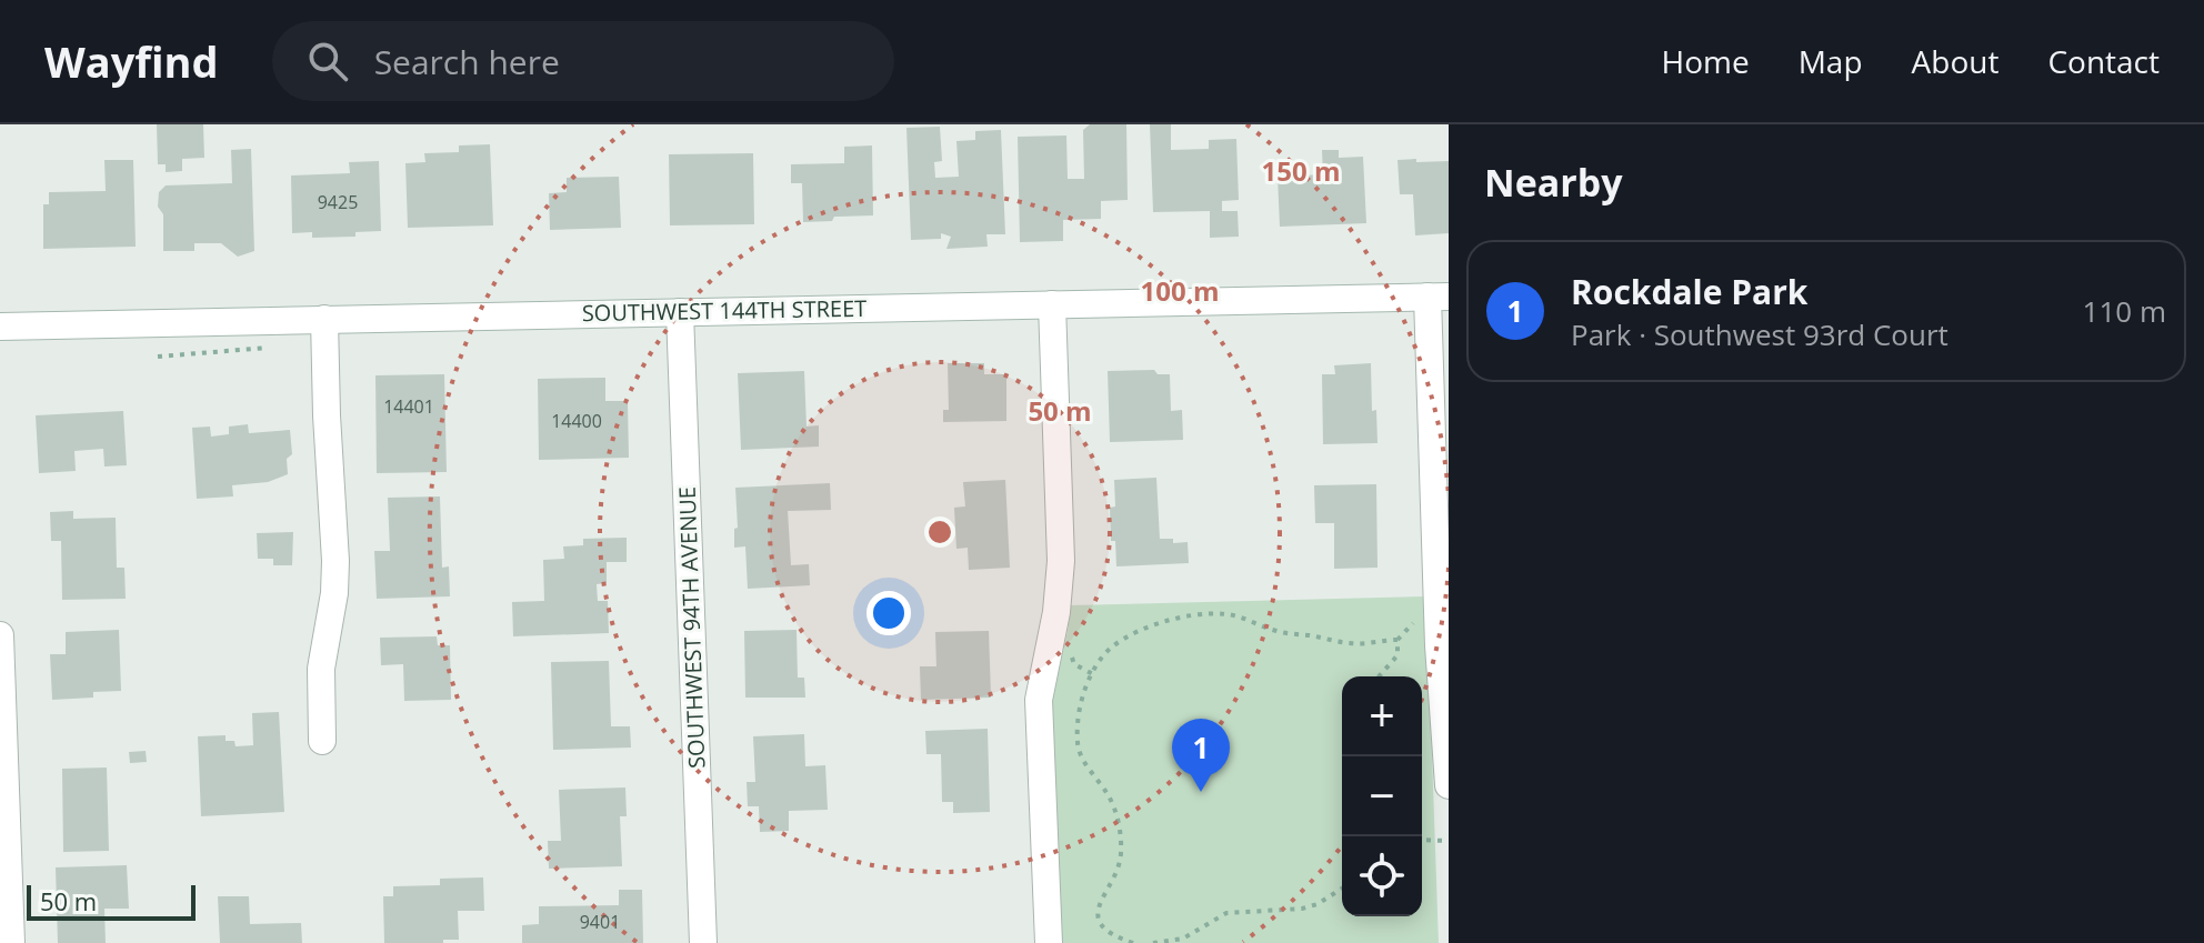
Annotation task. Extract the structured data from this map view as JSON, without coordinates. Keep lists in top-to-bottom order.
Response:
{
  "streets": {
    "street": ["SOUTHWEST 144TH STREET", "SOUTHWEST 94TH AVENUE"]
  },
  "crossings": [
    ["SOUTHWEST 144TH STREET", "SOUTHWEST 94TH AVENUE"]
  ],
  "house_numbers": [
    "9425",
    "14401",
    "14400",
    "9401"
  ],
  "scale_bar": "50 m",
  "page": {
    "header": "Wayfind",
    "search": "Search here",
    "nav": [
      "Home",
      "Map",
      "About",
      "Contact"
    ],
    "heading": "Nearby",
    "list": [
      {
        "mark": "1",
        "name": "Rockdale Park",
        "note": "Park · Southwest 93rd Court",
        "value": "110 m"
      }
    ],
    "map_buttons": ["+", "−"],
    "pins": "1",
    "scale": "50 m"
  },
  "rings": ["150 m", "100 m", "50 m"]
}
